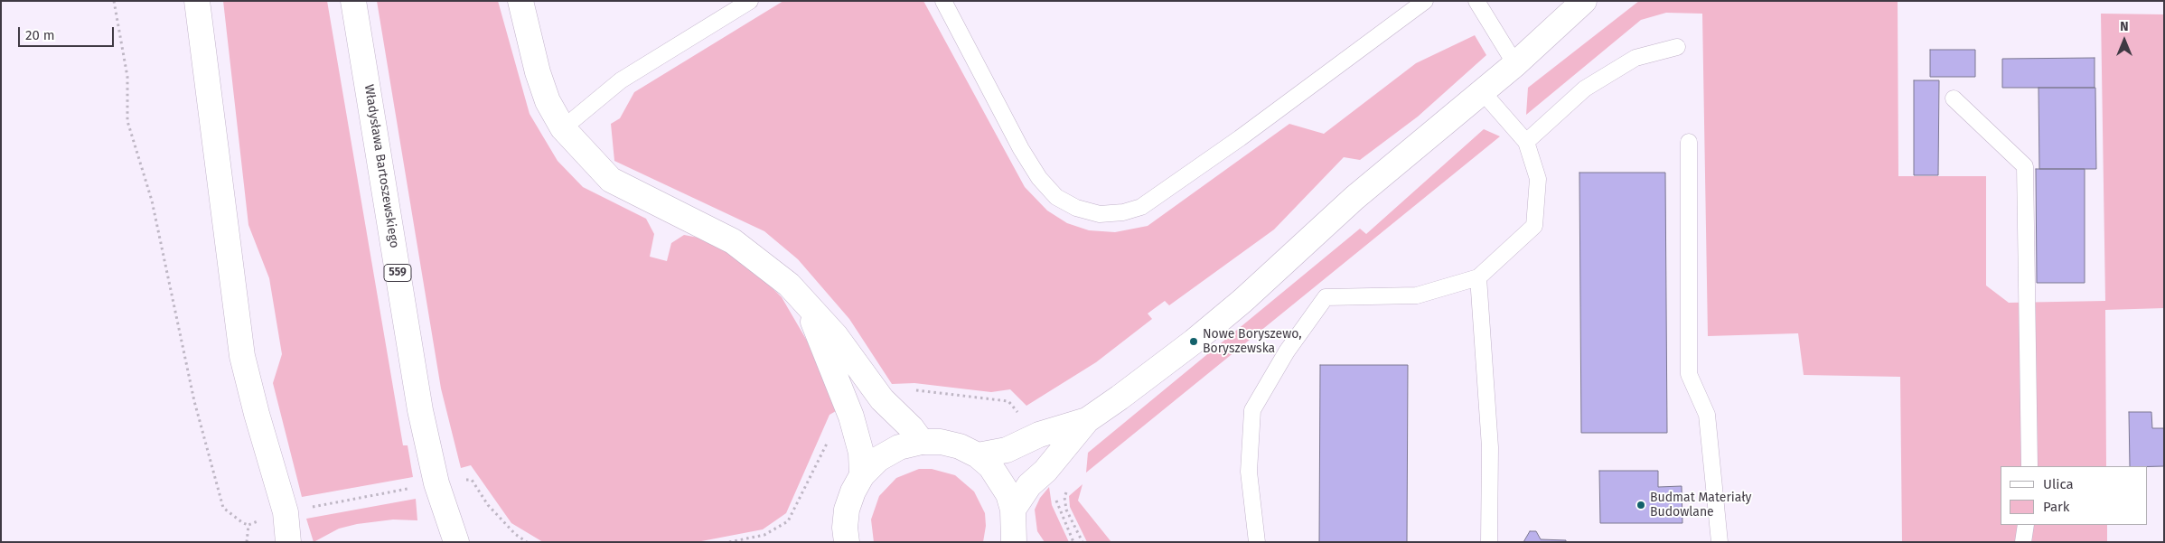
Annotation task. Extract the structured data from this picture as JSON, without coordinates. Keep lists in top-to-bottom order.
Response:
{
  "streets": {
    "main road": ["Władysława Bartoszewskiego", "559"]
  },
  "places": ["Nowe Boryszewo, Boryszewska", "Budmat Materiały Budowlane"],
  "legend": ["Ulica", "Park"],
  "scale_bar": "20 m",
  "north": "top"
}
